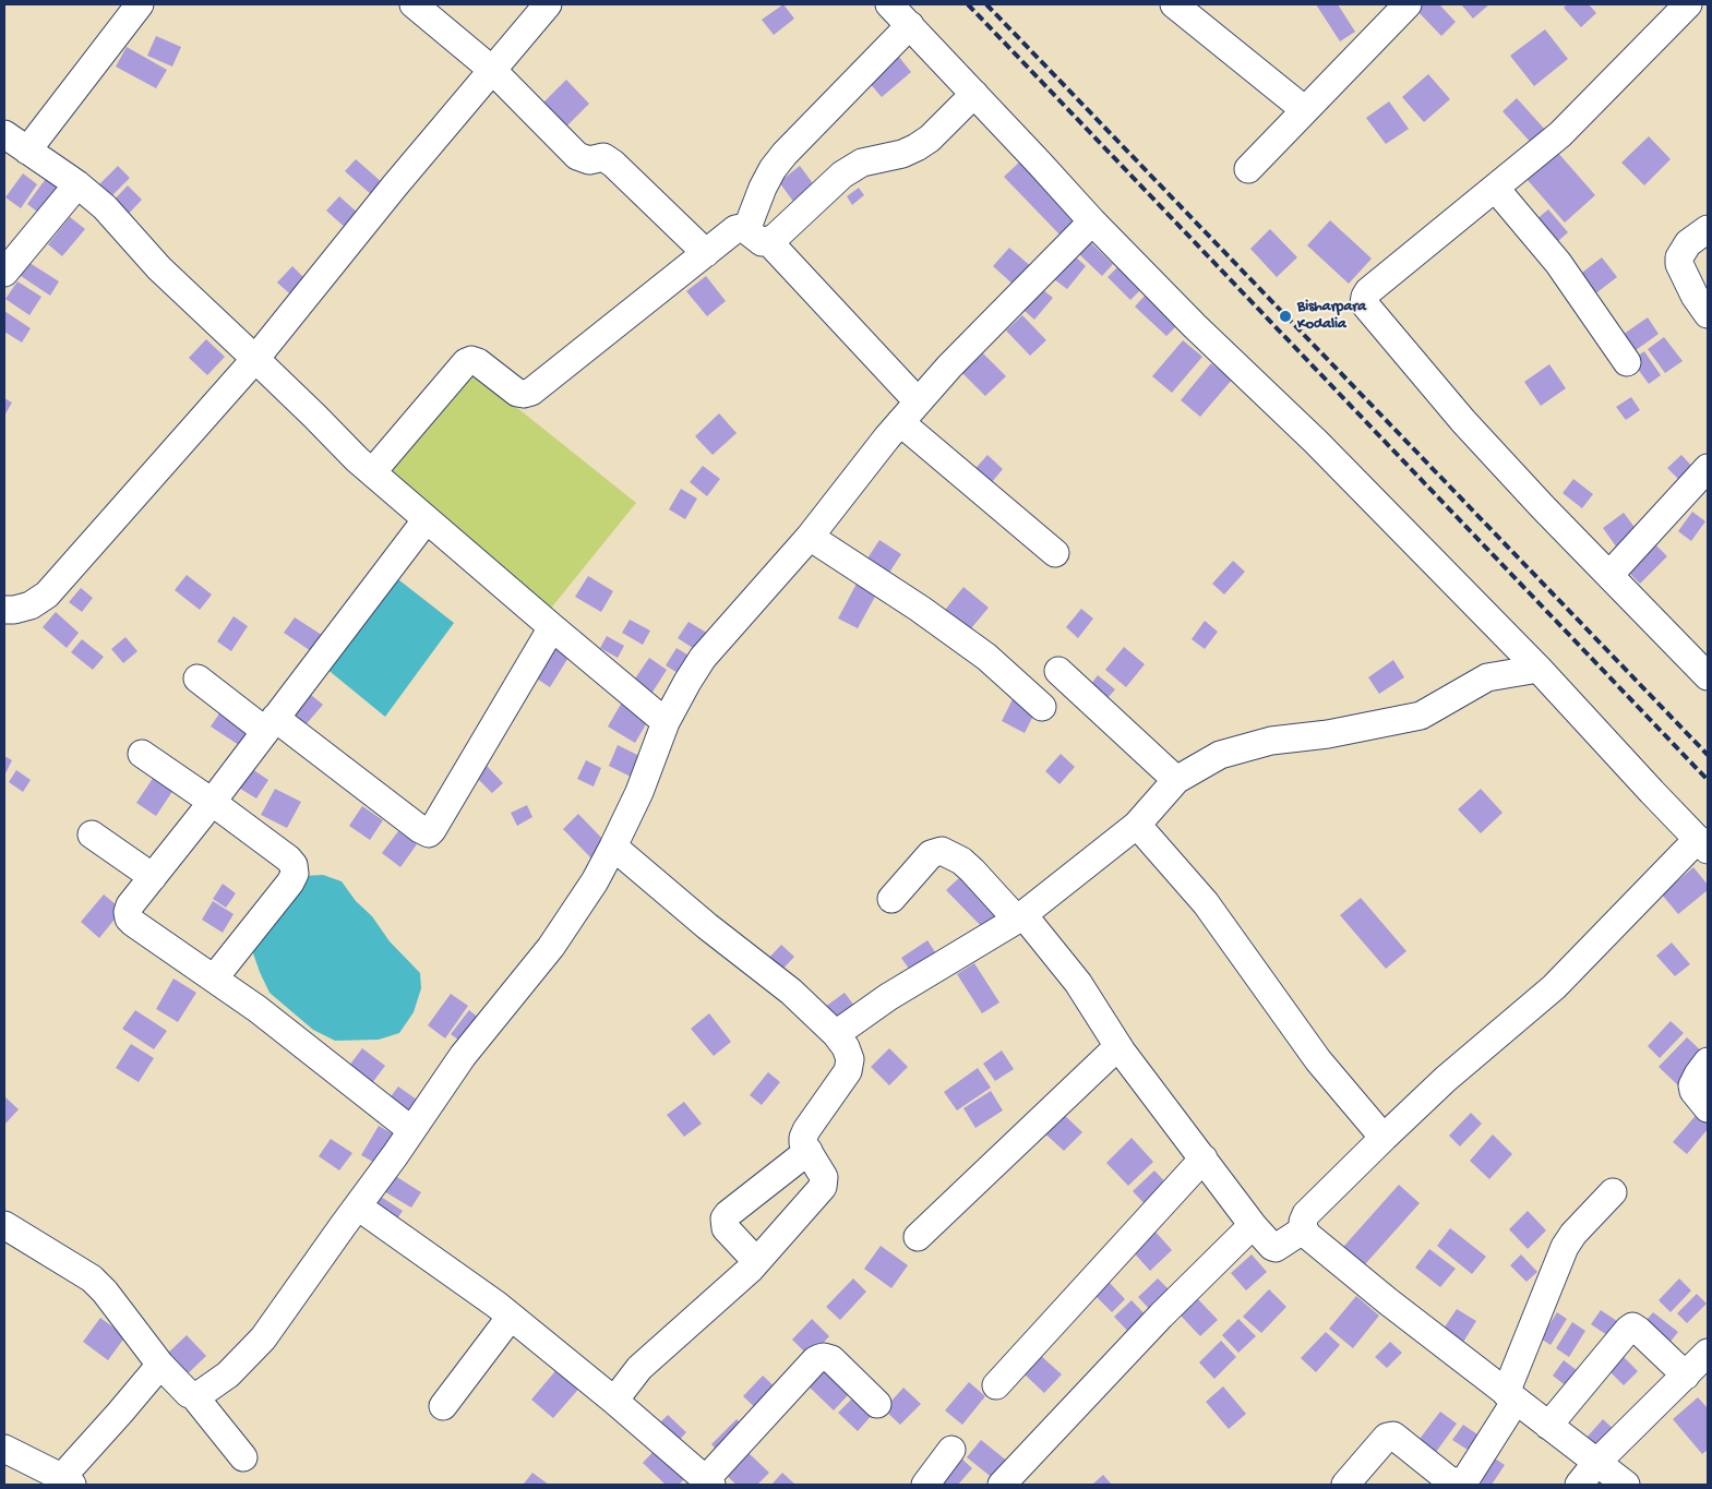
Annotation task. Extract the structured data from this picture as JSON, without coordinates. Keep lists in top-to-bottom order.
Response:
{
  "places": ["Bisharpara Kodalia"]
}
